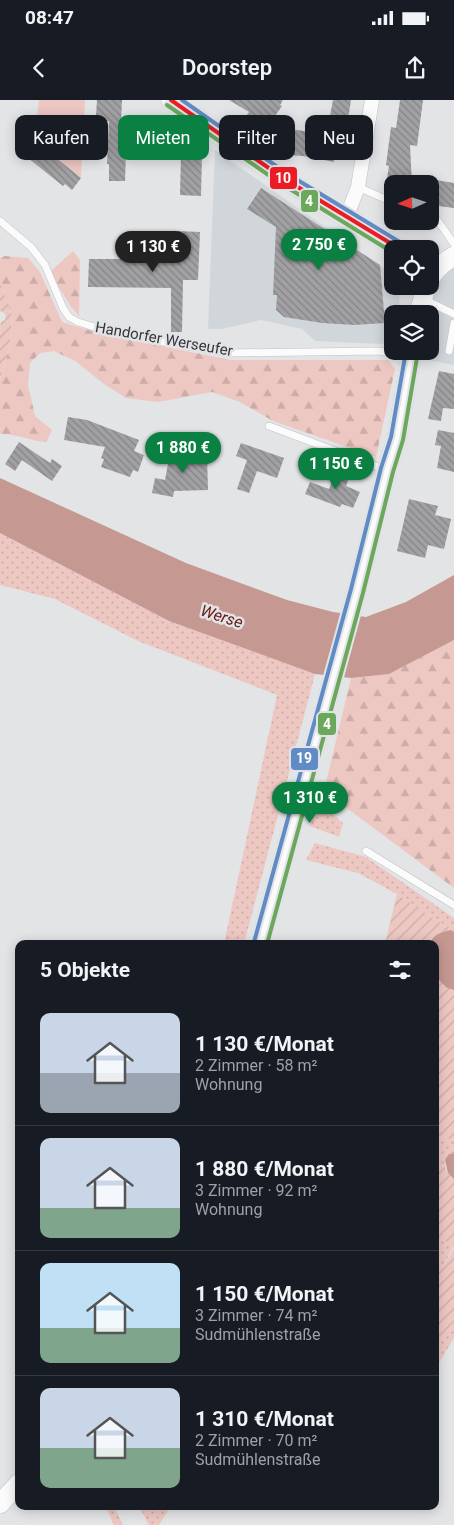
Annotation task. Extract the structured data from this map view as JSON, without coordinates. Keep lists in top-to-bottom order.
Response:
{
  "streets": {
    "lane": ["Handorfer Werseufer"]
  },
  "water": ["Werse"],
  "lines": ["transit line 10", "transit line 19", "transit line 4"],
  "north": "left",
  "page": {
    "status": "08:47",
    "header": "Doorstep",
    "chip": [
      "Kaufen",
      "Mieten",
      "Filter",
      "Neu"
    ],
    "price": [
      "2 750 €",
      "1 130 €",
      "1 880 €",
      "1 150 €",
      "1 310 €"
    ],
    "heading": "5 Objekte",
    "list": [
      {
        "name": "1 130 €/Monat",
        "note": "2 Zimmer · 58 m² · Wohnung"
      },
      {
        "name": "1 880 €/Monat",
        "note": "3 Zimmer · 92 m² · Wohnung"
      },
      {
        "name": "1 150 €/Monat",
        "note": "3 Zimmer · 74 m² · Sudmühlenstraße"
      },
      {
        "name": "1 310 €/Monat",
        "note": "2 Zimmer · 70 m² · Sudmühlenstraße"
      }
    ]
  }
}
